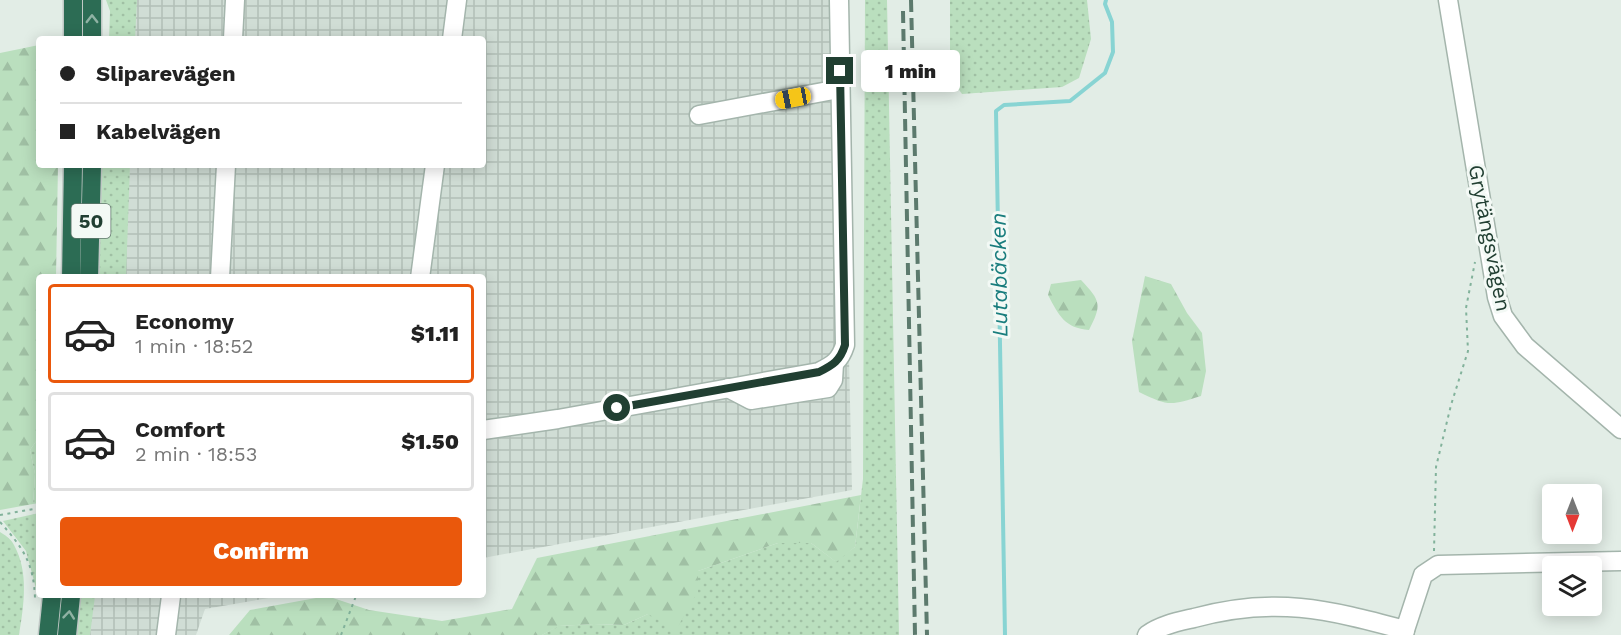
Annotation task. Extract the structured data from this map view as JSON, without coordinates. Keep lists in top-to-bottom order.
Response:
{
  "streets": {
    "highway": ["50"],
    "street": ["Grytängsvägen"]
  },
  "water": ["Lutabäcken"],
  "north": "bottom",
  "page": {
    "banner": ["Sliparevägen", "Kabelvägen"],
    "bubble": "1 min",
    "list": [
      {
        "name": "Economy",
        "note": "1 min · 18:52",
        "value": "$1.11"
      },
      {
        "name": "Comfort",
        "note": "2 min · 18:53",
        "value": "$1.50"
      }
    ],
    "buttons": "Confirm"
  }
}
